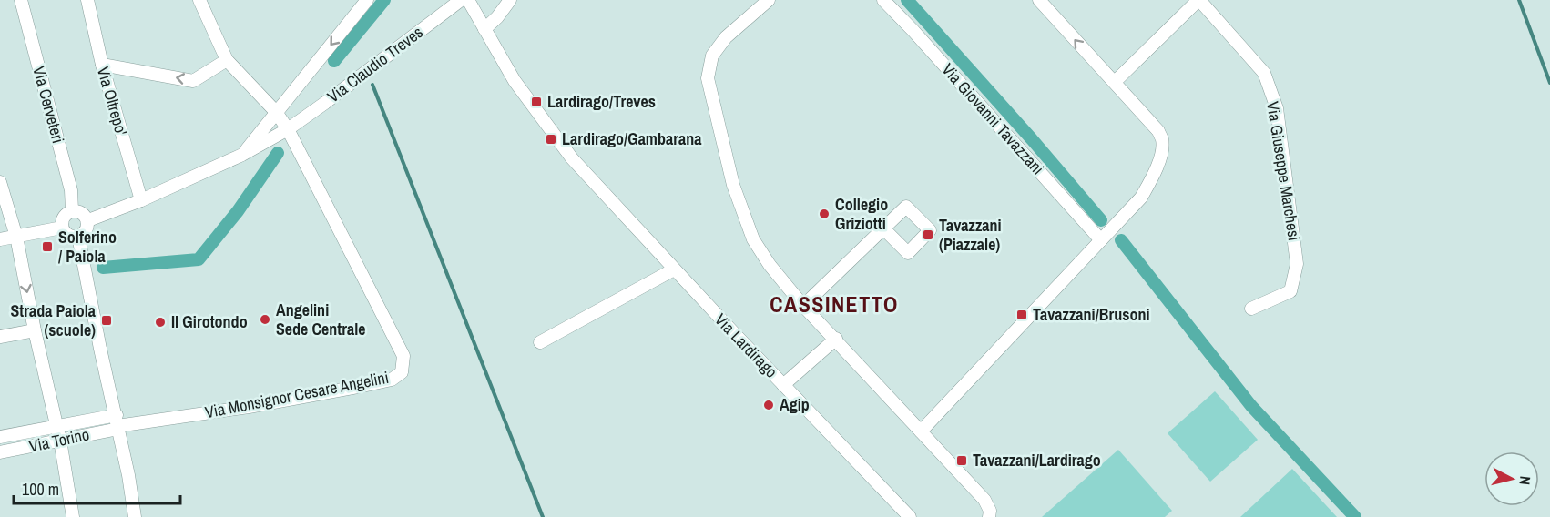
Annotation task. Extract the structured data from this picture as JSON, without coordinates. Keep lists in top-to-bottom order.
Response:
{
  "streets": {
    "street": [
      "Via Claudio Treves",
      "Via Oltrepo'",
      "Via Cerveteri",
      "Via Giovanni Tavazzani",
      "Via Giuseppe Marchesi",
      "Via Lardirago",
      "Via Monsignor Cesare Angelini",
      "Via Torino"
    ]
  },
  "crossings": [
    ["Via Claudio Treves", "Via Oltrepo'"],
    ["Via Claudio Treves", "Via Cerveteri"],
    ["Via Claudio Treves", "Via Monsignor Cesare Angelini"],
    ["Via Monsignor Cesare Angelini", "Via Torino"]
  ],
  "districts": ["CASSINETTO"],
  "places": {
    "transit": [
      "Lardirago/Treves",
      "Lardirago/Gambarana",
      "Tavazzani (Piazzale)",
      "Solferino / Paiola",
      "Tavazzani/Brusoni",
      "Strada Paiola (scuole)",
      "Tavazzani/Lardirago"
    ],
    "other": [
      "Collegio Griziotti",
      "Angelini Sede Centrale",
      "Il Girotondo",
      "Agip"
    ]
  },
  "scale_bar": "100 m",
  "north": "right"
}
